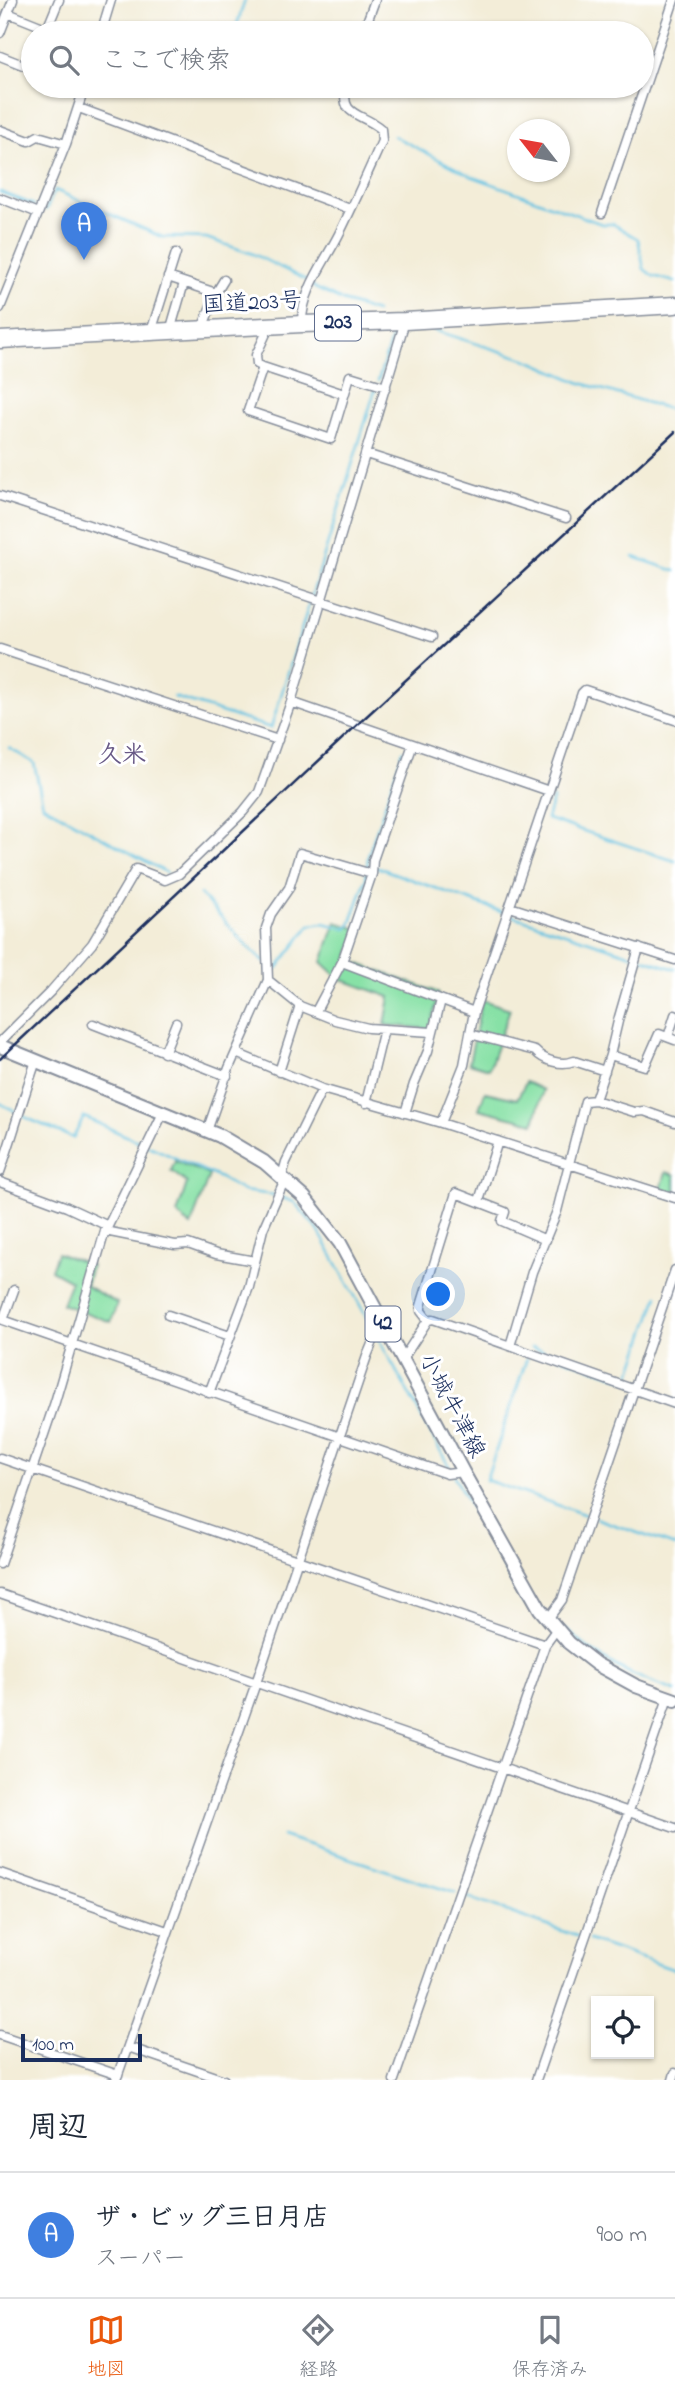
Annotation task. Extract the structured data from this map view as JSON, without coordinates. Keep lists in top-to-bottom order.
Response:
{
  "streets": {
    "highway": ["国道203号", "203"],
    "main road": ["42", "小城牛津線"]
  },
  "districts": ["久米"],
  "scale_bar": "100 m",
  "north": "top left",
  "page": {
    "search": "ここで検索",
    "pins": "A",
    "scale": "100 m",
    "heading": "周辺",
    "list": [
      {
        "mark": "A",
        "name": "ザ・ビッグ三日月店",
        "note": "スーパー",
        "value": "900 m"
      }
    ],
    "nav": ["地図", "経路", "保存済み"]
  }
}
